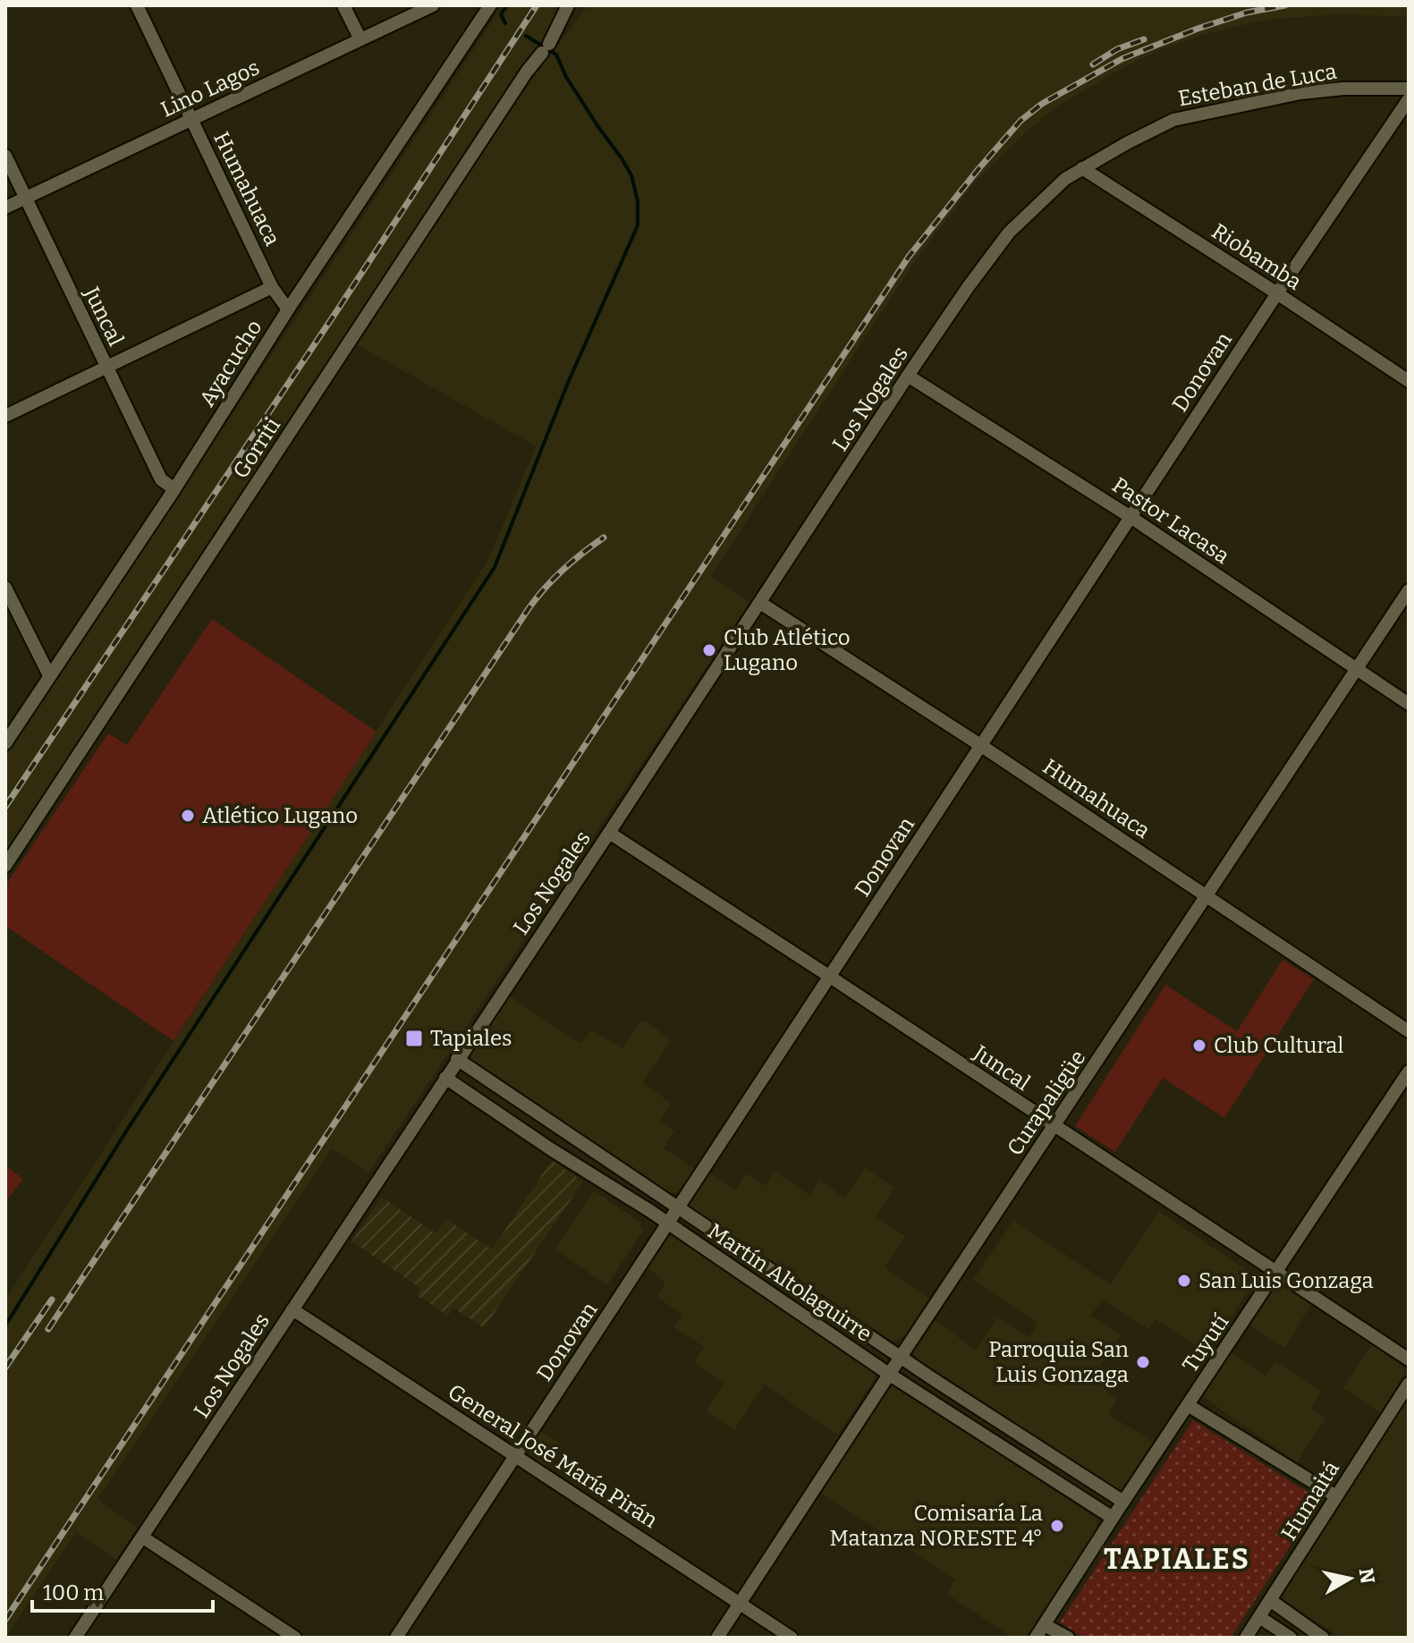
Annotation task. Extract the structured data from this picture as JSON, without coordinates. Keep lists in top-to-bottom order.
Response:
{
  "streets": {
    "street": [
      "Esteban de Luca",
      "Lino Lagos",
      "Humahuaca",
      "Riobamba",
      "Juncal",
      "Ayacucho",
      "Donovan",
      "Los Nogales",
      "Gorriti",
      "Pastor Lacasa",
      "Curapaligüe",
      "Martín Altolaguirre",
      "Tuyutí",
      "General José María Pirán",
      "Humaitá"
    ]
  },
  "crossings": [
    ["Esteban de Luca", "Riobamba"],
    ["Esteban de Luca", "Los Nogales"],
    ["Lino Lagos", "Humahuaca"],
    ["Lino Lagos", "Juncal"],
    ["Humahuaca", "Ayacucho"],
    ["Humahuaca", "Donovan"],
    ["Humahuaca", "Los Nogales"],
    ["Humahuaca", "Curapaligüe"],
    ["Riobamba", "Donovan"],
    ["Riobamba", "Los Nogales"],
    ["Juncal", "Ayacucho"],
    ["Juncal", "Donovan"],
    ["Juncal", "Los Nogales"],
    ["Juncal", "Curapaligüe"],
    ["Juncal", "Tuyutí"],
    ["Donovan", "Pastor Lacasa"],
    ["Donovan", "Martín Altolaguirre"],
    ["Donovan", "General José María Pirán"],
    ["Los Nogales", "Pastor Lacasa"],
    ["Los Nogales", "Martín Altolaguirre"],
    ["Los Nogales", "General José María Pirán"],
    ["Pastor Lacasa", "Curapaligüe"],
    ["Curapaligüe", "Martín Altolaguirre"],
    ["Curapaligüe", "General José María Pirán"],
    ["Martín Altolaguirre", "Tuyutí"]
  ],
  "districts": ["TAPIALES"],
  "places": {
    "other": [
      "Club Atlético Lugano",
      "Atlético Lugano",
      "Club Cultural",
      "San Luis Gonzaga",
      "Parroquia San Luis Gonzaga",
      "Comisaría La Matanza NORESTE 4°"
    ],
    "transit": ["Tapiales"]
  },
  "scale_bar": "100 m",
  "north": "right"
}
